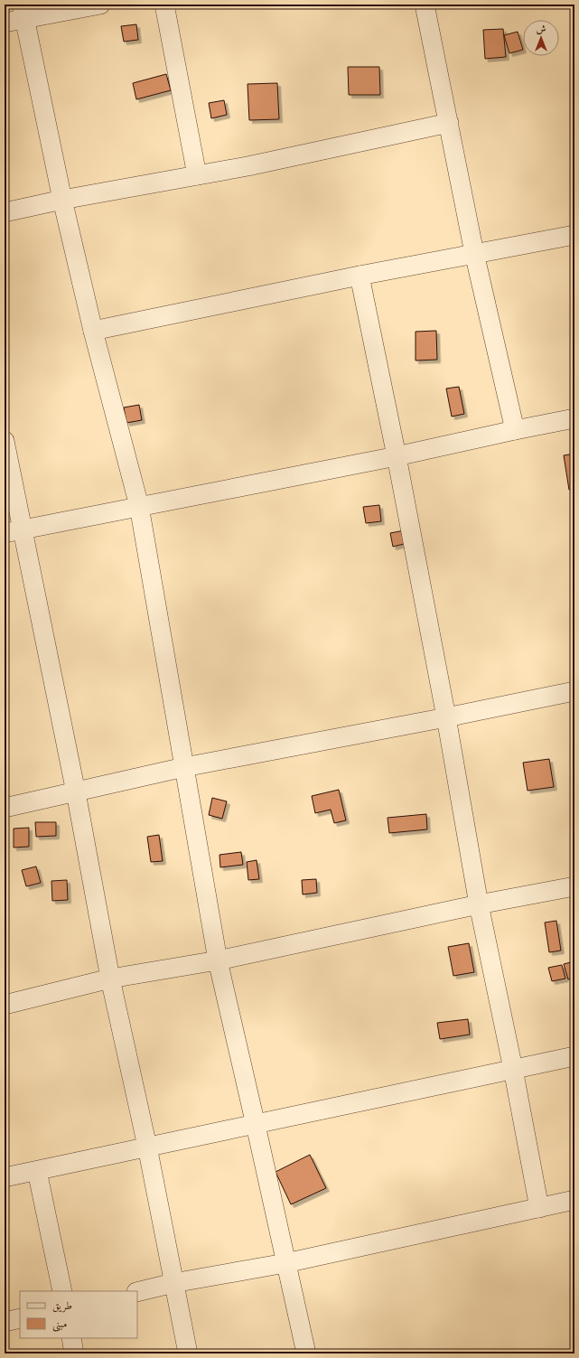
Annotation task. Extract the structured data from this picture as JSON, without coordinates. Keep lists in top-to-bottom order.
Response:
{
  "legend": ["طريق", "مبنى"],
  "north": "top"
}
